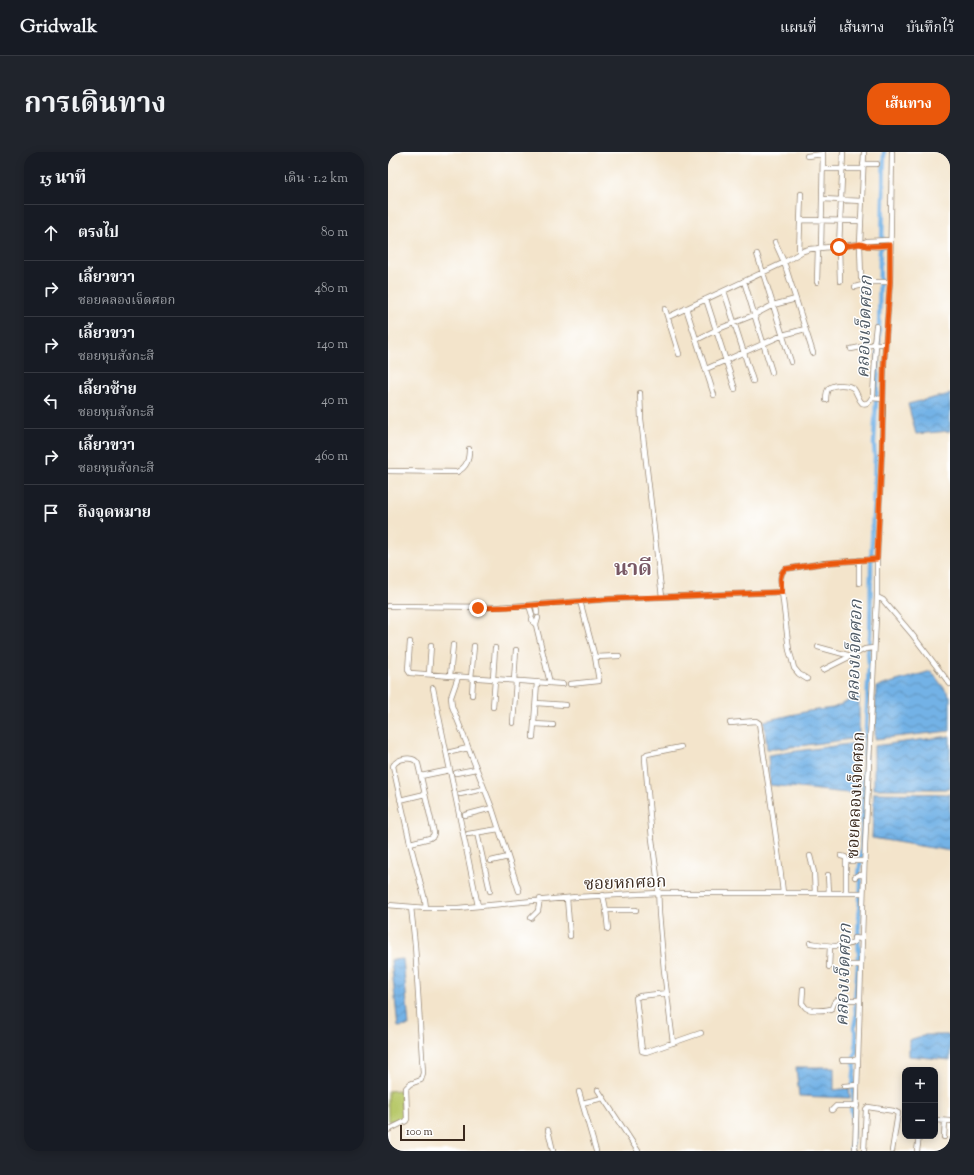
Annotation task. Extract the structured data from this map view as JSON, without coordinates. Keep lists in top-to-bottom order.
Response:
{
  "streets": {
    "street": ["ซอยคลองเจ็ดศอก", "ซอยหกศอก"]
  },
  "crossings": [
    ["ซอยคลองเจ็ดศอก", "ซอยหกศอก"]
  ],
  "districts": ["นาดี"],
  "water": ["คลองเจ็ดศอก"],
  "scale_bar": "100 m",
  "page": {
    "header": "Gridwalk",
    "nav": ["แผนที่", "เส้นทาง", "บันทึกไว้"],
    "title": "การเดินทาง",
    "buttons": "เส้นทาง",
    "heading": ["15 นาที", "เดิน · 1.2 km"],
    "list": [
      ["ตรงไป", "80 m"],
      ["เลี้ยวขวา", "ซอยคลองเจ็ดศอก", "480 m"],
      ["เลี้ยวขวา", "ซอยหุบสังกะสี", "140 m"],
      ["เลี้ยวซ้าย", "ซอยหุบสังกะสี", "40 m"],
      ["เลี้ยวขวา", "ซอยหุบสังกะสี", "460 m"],
      "ถึงจุดหมาย"
    ],
    "map_buttons": ["+", "−"],
    "scale": "100 m"
  }
}
